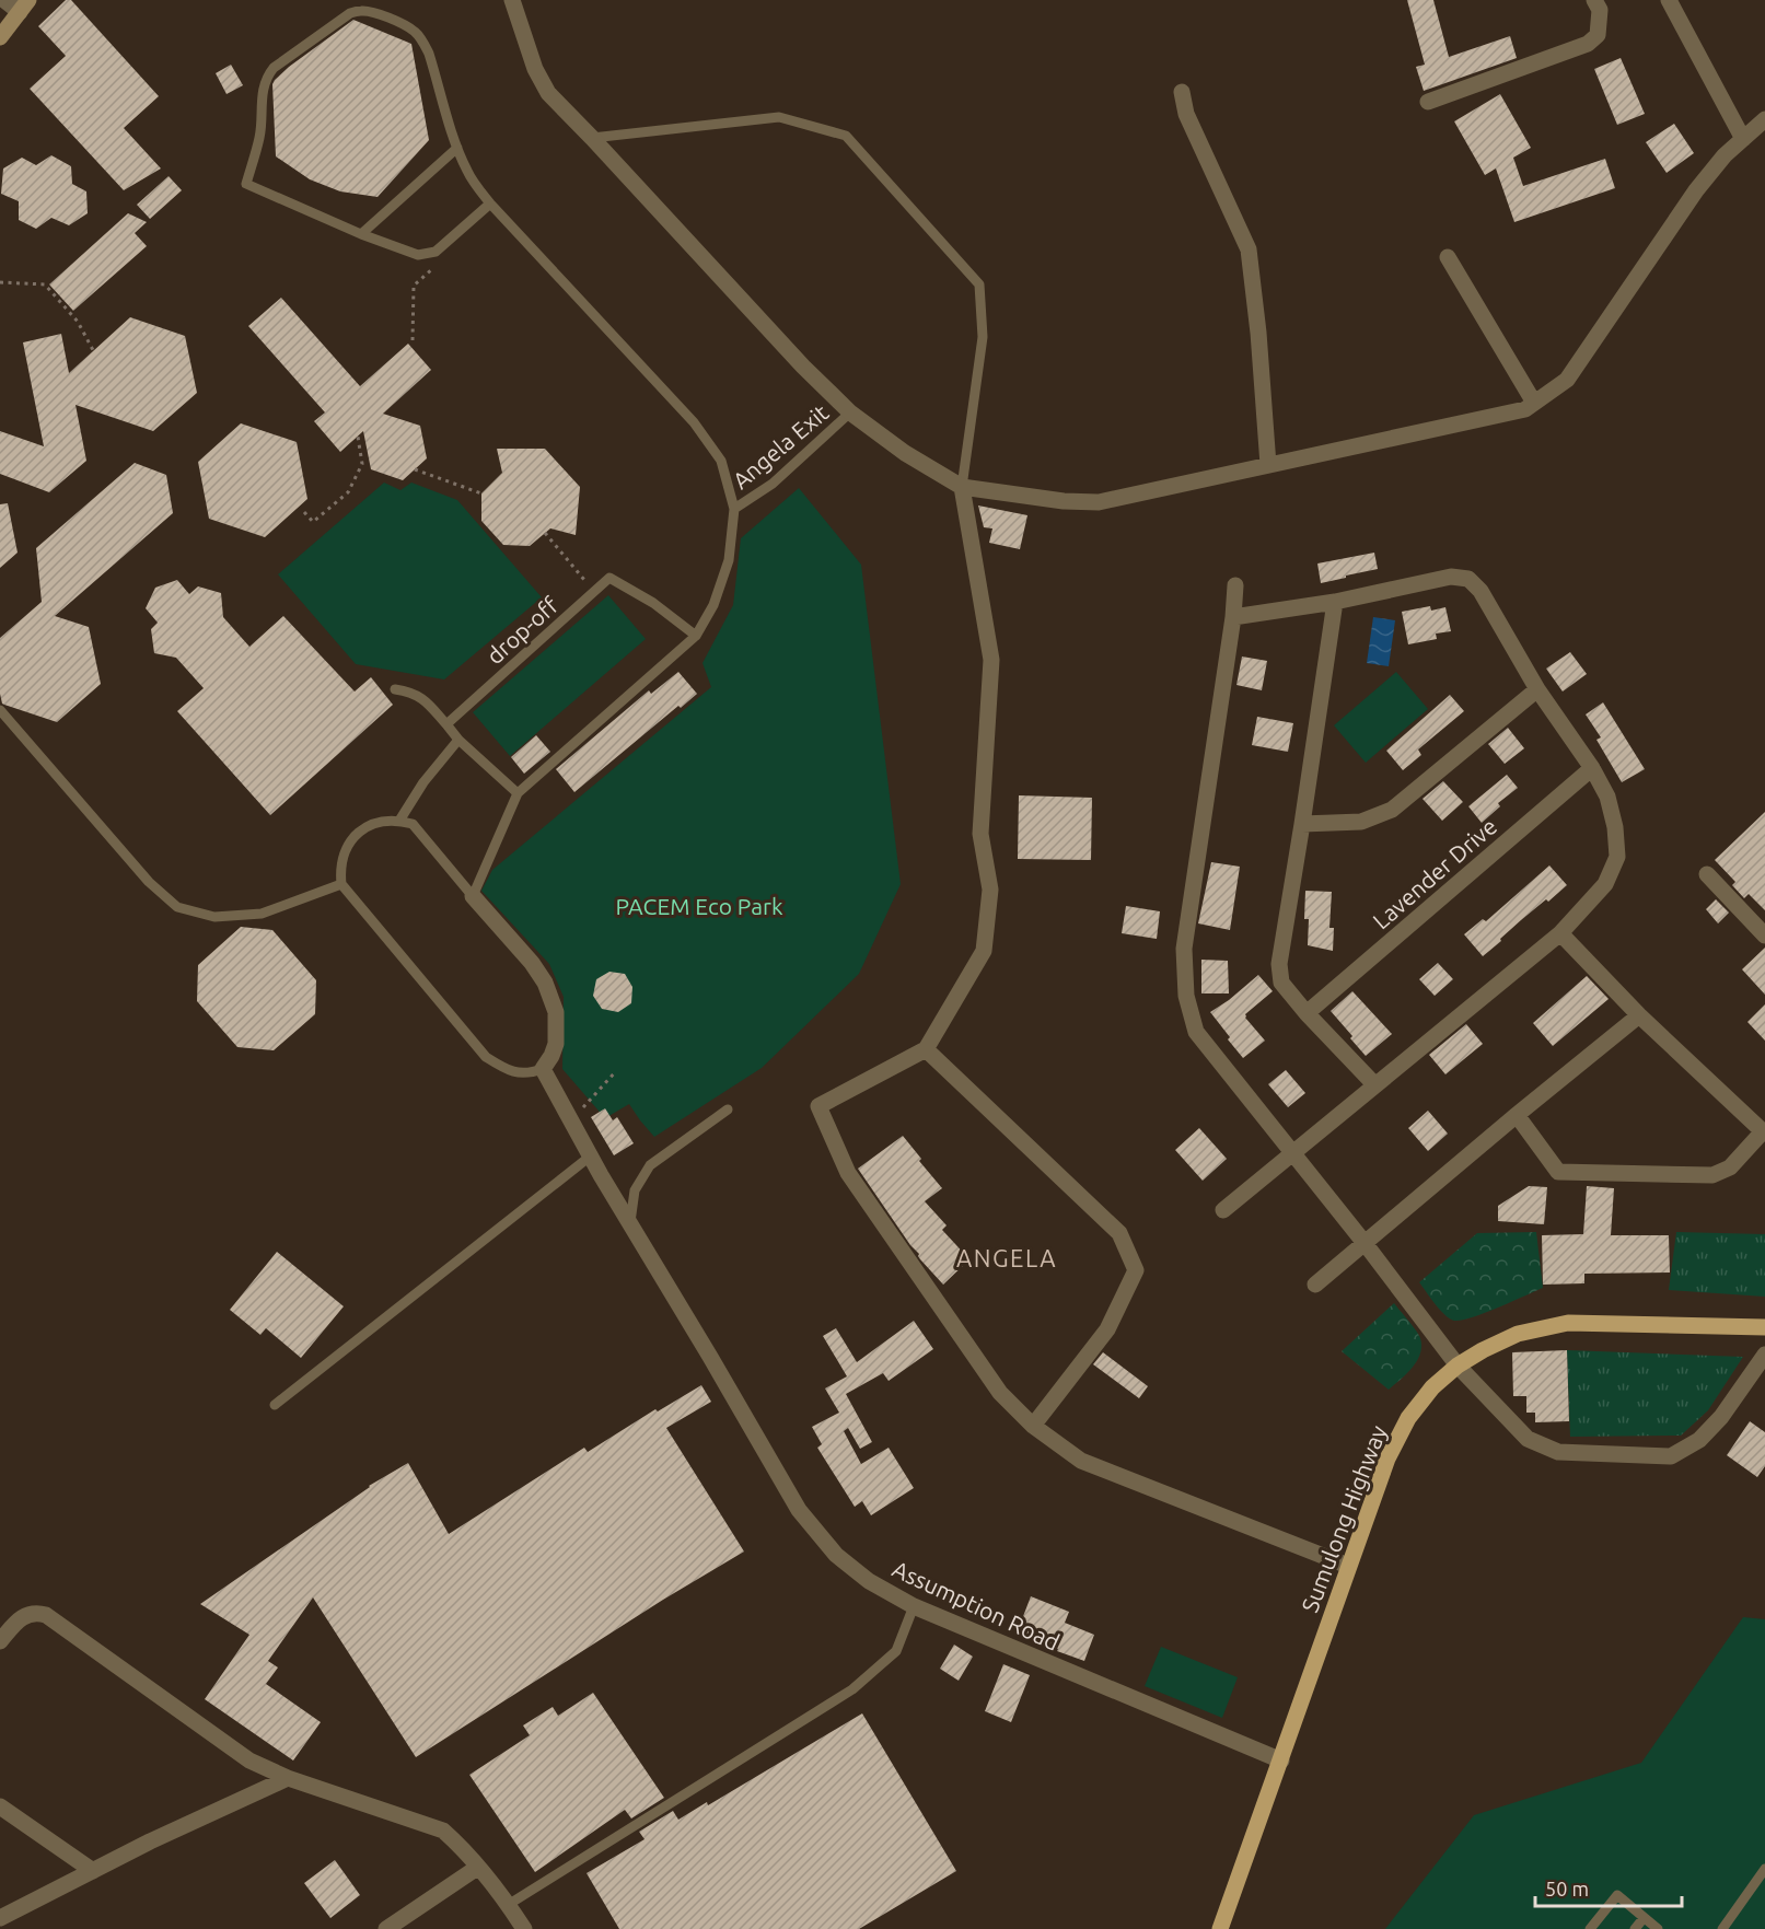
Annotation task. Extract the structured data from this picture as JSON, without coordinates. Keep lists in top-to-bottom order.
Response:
{
  "streets": {
    "main road": ["Sumulong Highway"],
    "street": ["Lavender Drive", "Assumption Road"],
    "lane": ["Angela Exit", "drop-off"]
  },
  "crossings": [
    ["Sumulong Highway", "Assumption Road"]
  ],
  "districts": ["ANGELA"],
  "parks": ["PACEM Eco Park"],
  "scale_bar": "50 m"
}
